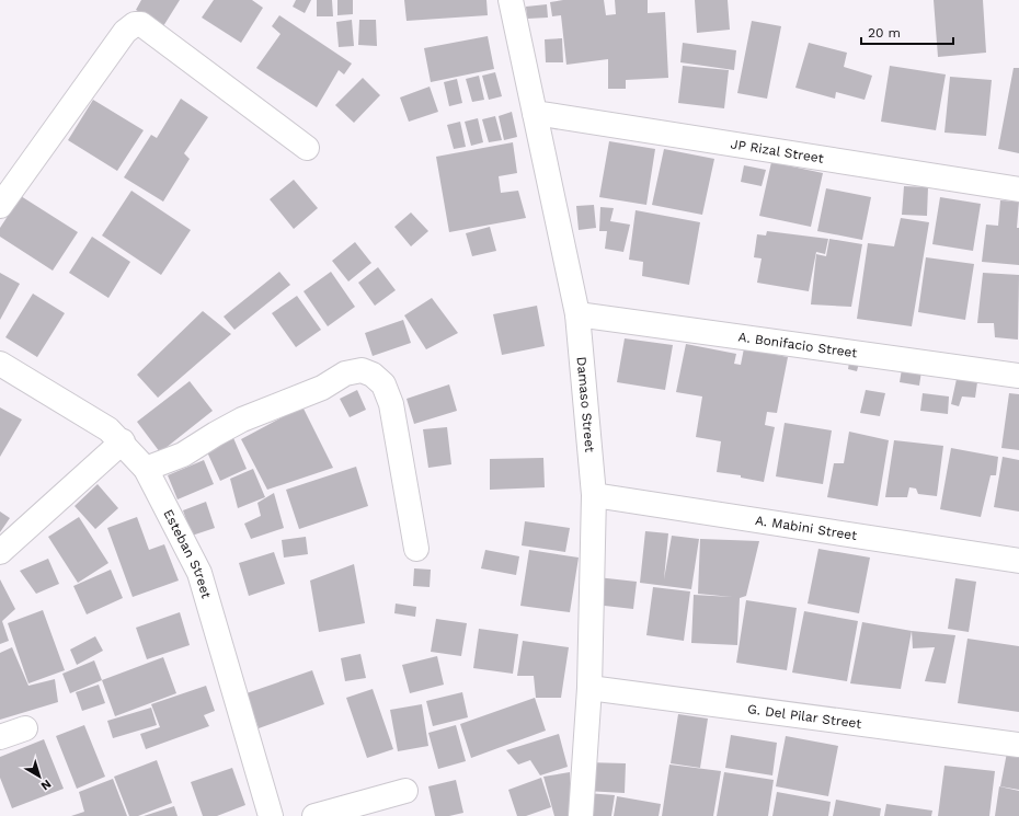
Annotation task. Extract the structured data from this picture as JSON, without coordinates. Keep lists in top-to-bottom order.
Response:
{
  "streets": {
    "street": [
      "JP Rizal Street",
      "A. Bonifacio Street",
      "Damaso Street",
      "A. Mabini Street",
      "Esteban Street",
      "G. Del Pilar Street"
    ]
  },
  "crossings": [
    ["JP Rizal Street", "Damaso Street"],
    ["A. Bonifacio Street", "Damaso Street"],
    ["Damaso Street", "A. Mabini Street"],
    ["Damaso Street", "G. Del Pilar Street"]
  ],
  "scale_bar": "20 m",
  "north": "bottom right"
}
